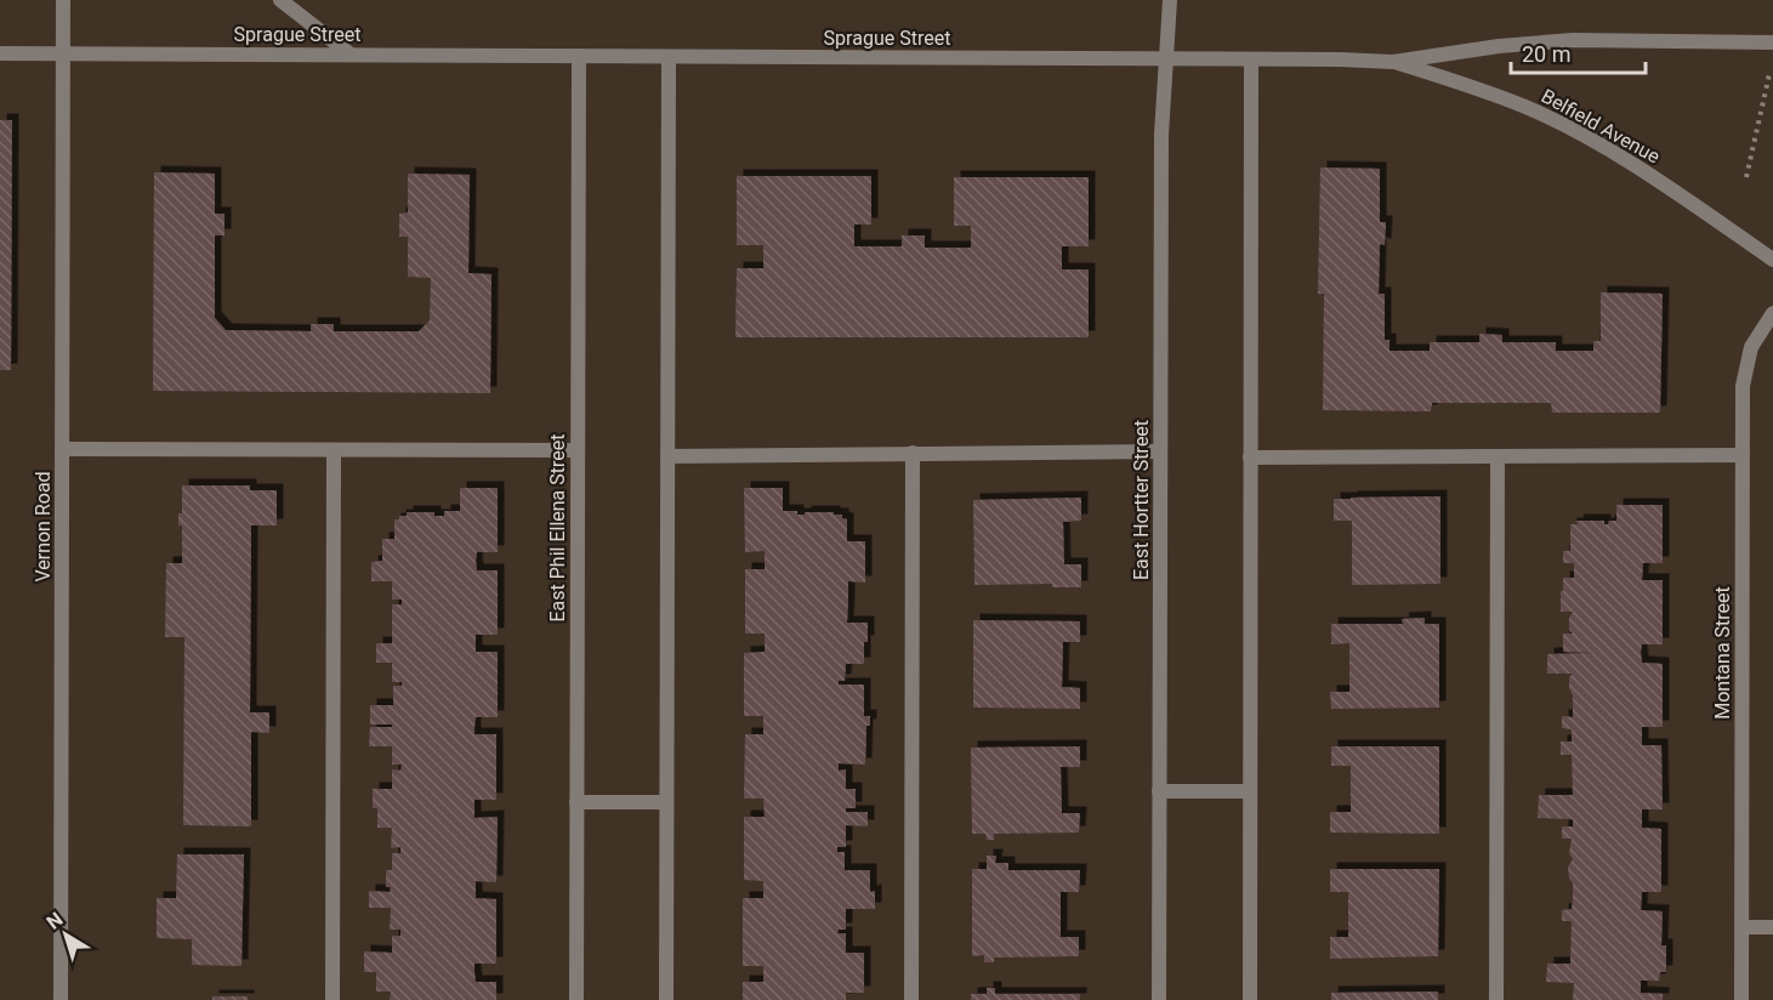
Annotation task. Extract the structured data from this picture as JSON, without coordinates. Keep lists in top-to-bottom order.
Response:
{
  "streets": {
    "street": [
      "Sprague Street",
      "Belfield Avenue",
      "East Hortter Street",
      "Vernon Road",
      "East Phil Ellena Street",
      "Montana Street"
    ]
  },
  "crossings": [
    ["Sprague Street", "Belfield Avenue"],
    ["Sprague Street", "East Hortter Street"],
    ["Sprague Street", "Vernon Road"],
    ["Sprague Street", "East Phil Ellena Street"]
  ],
  "scale_bar": "20 m",
  "north": "top left"
}
